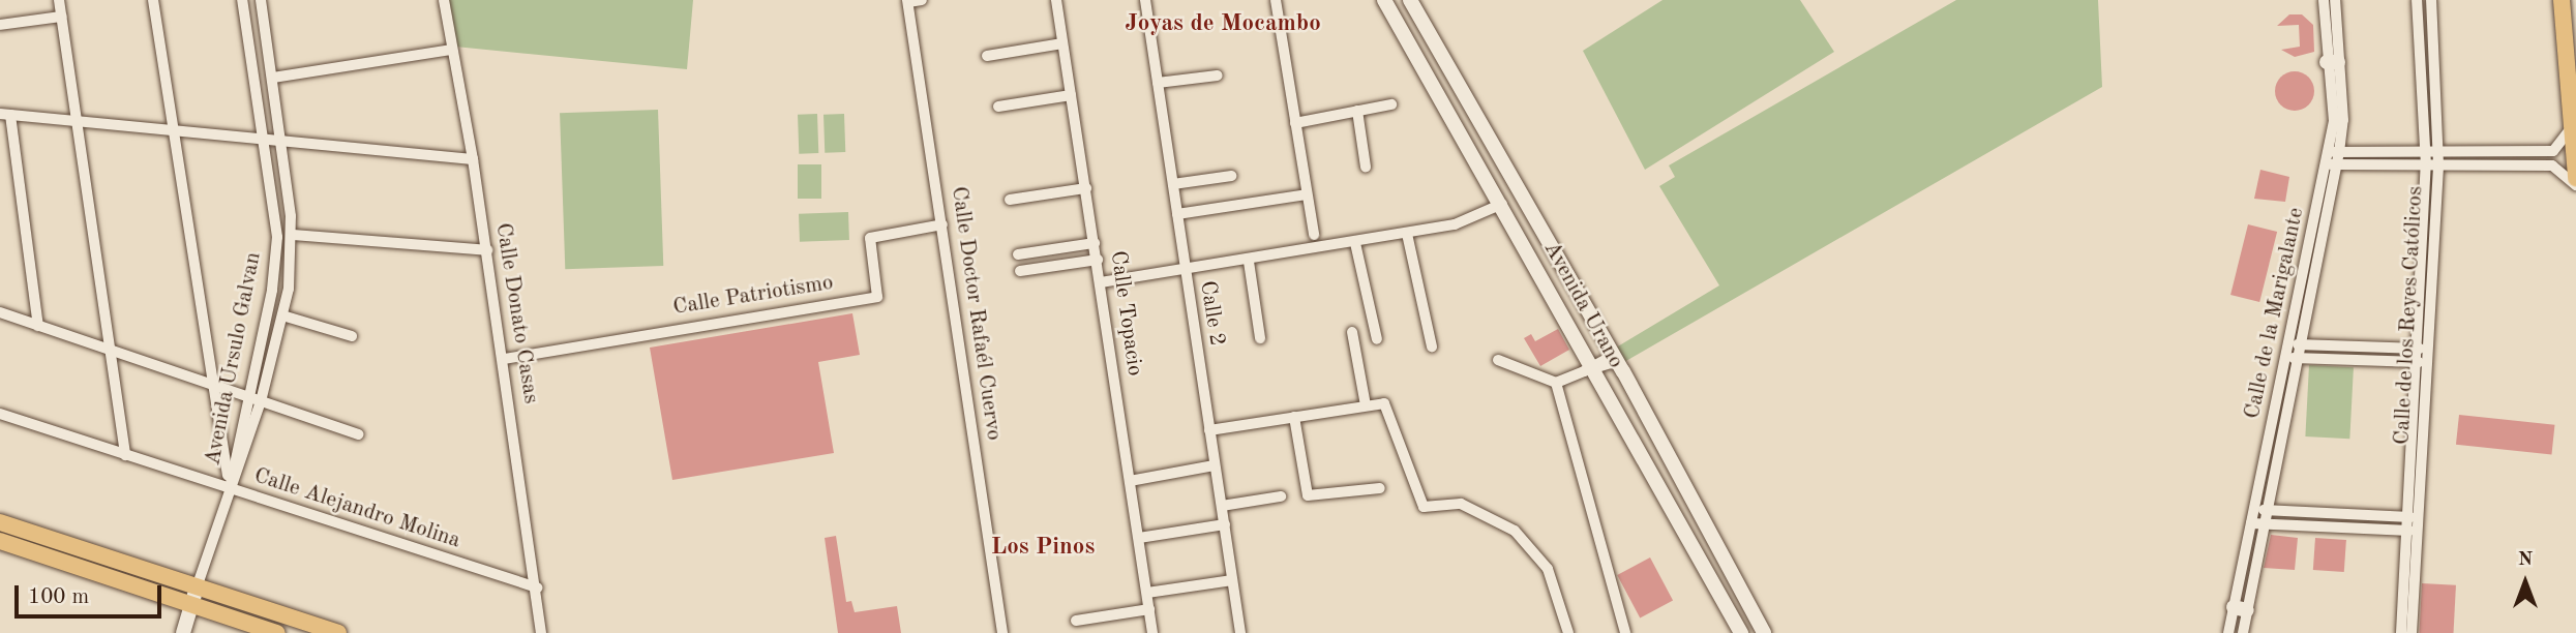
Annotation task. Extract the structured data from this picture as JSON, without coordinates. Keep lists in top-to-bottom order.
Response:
{
  "streets": {
    "main road": ["Avenida Urano"],
    "street": [
      "Calle Patriotismo",
      "Calle Donato Casas",
      "Calle Doctor Rafaél Cuervo",
      "Calle Topacio",
      "Calle 2",
      "Calle de la Marigalante",
      "Calle de los Reyes Católicos",
      "Avenida Ursulo Galvan",
      "Calle Alejandro Molina"
    ]
  },
  "crossings": [
    ["Calle Patriotismo", "Calle Donato Casas"],
    ["Calle Patriotismo", "Calle Doctor Rafaél Cuervo"],
    ["Calle Donato Casas", "Calle Alejandro Molina"],
    ["Avenida Ursulo Galvan", "Calle Alejandro Molina"]
  ],
  "districts": ["Joyas de Mocambo", "Los Pinos"],
  "scale_bar": "100 m",
  "north": "top"
}
